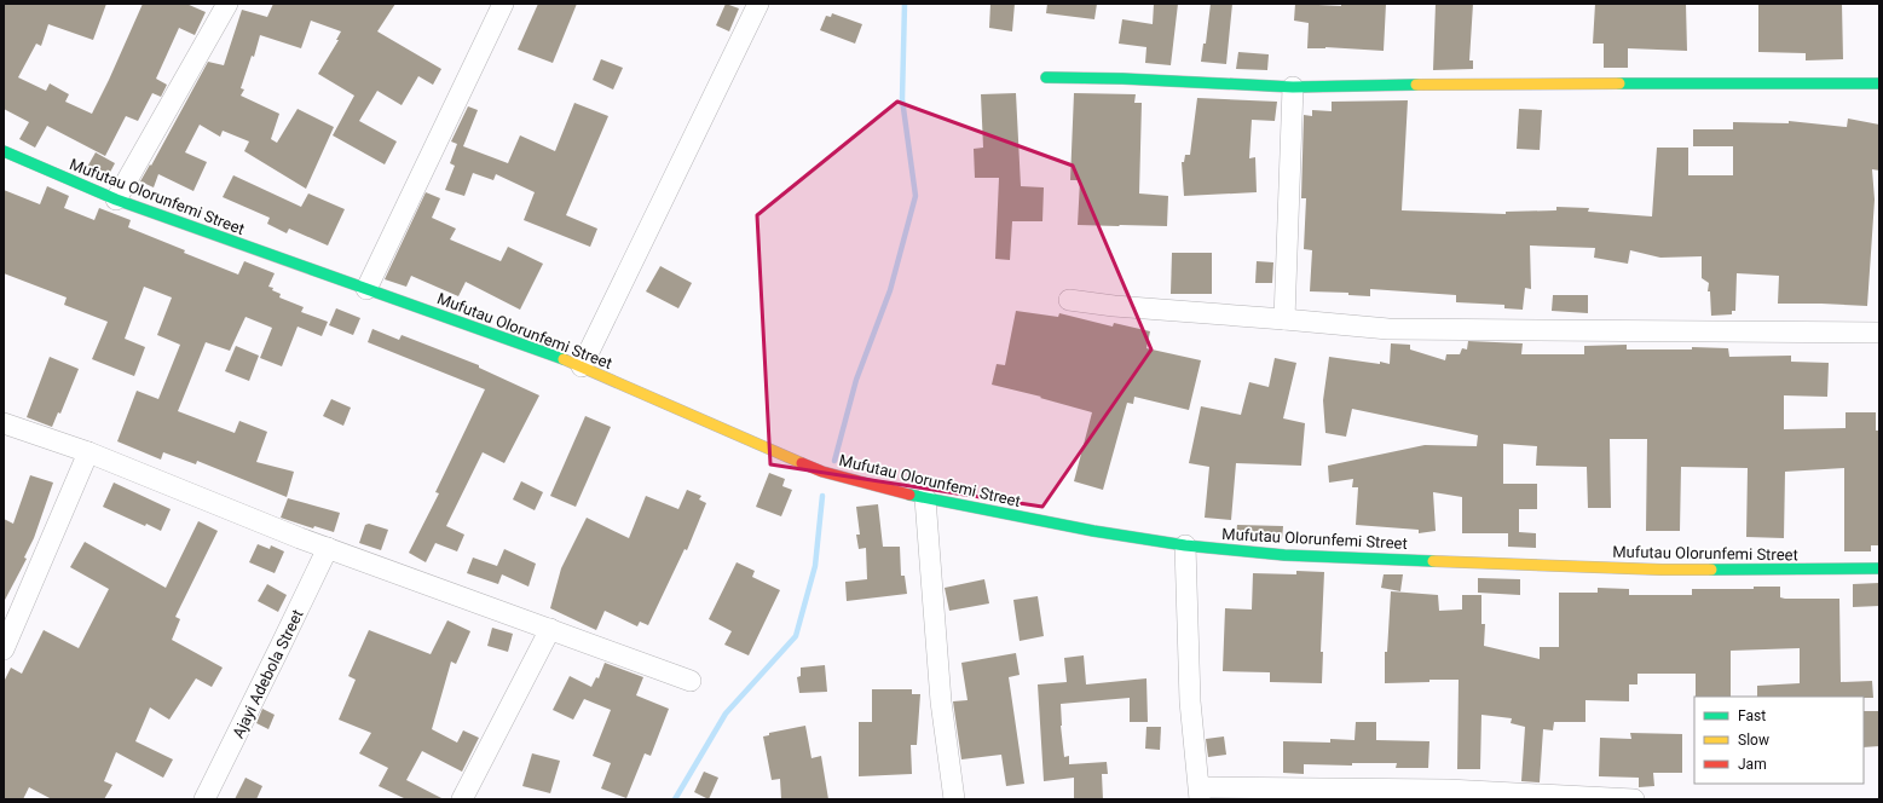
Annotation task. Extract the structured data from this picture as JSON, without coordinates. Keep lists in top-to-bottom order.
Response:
{
  "streets": {
    "street": ["Mufutau Olorunfemi Street", "Ajayi Adebola Street"]
  },
  "legend": ["Fast", "Slow", "Jam"]
}
